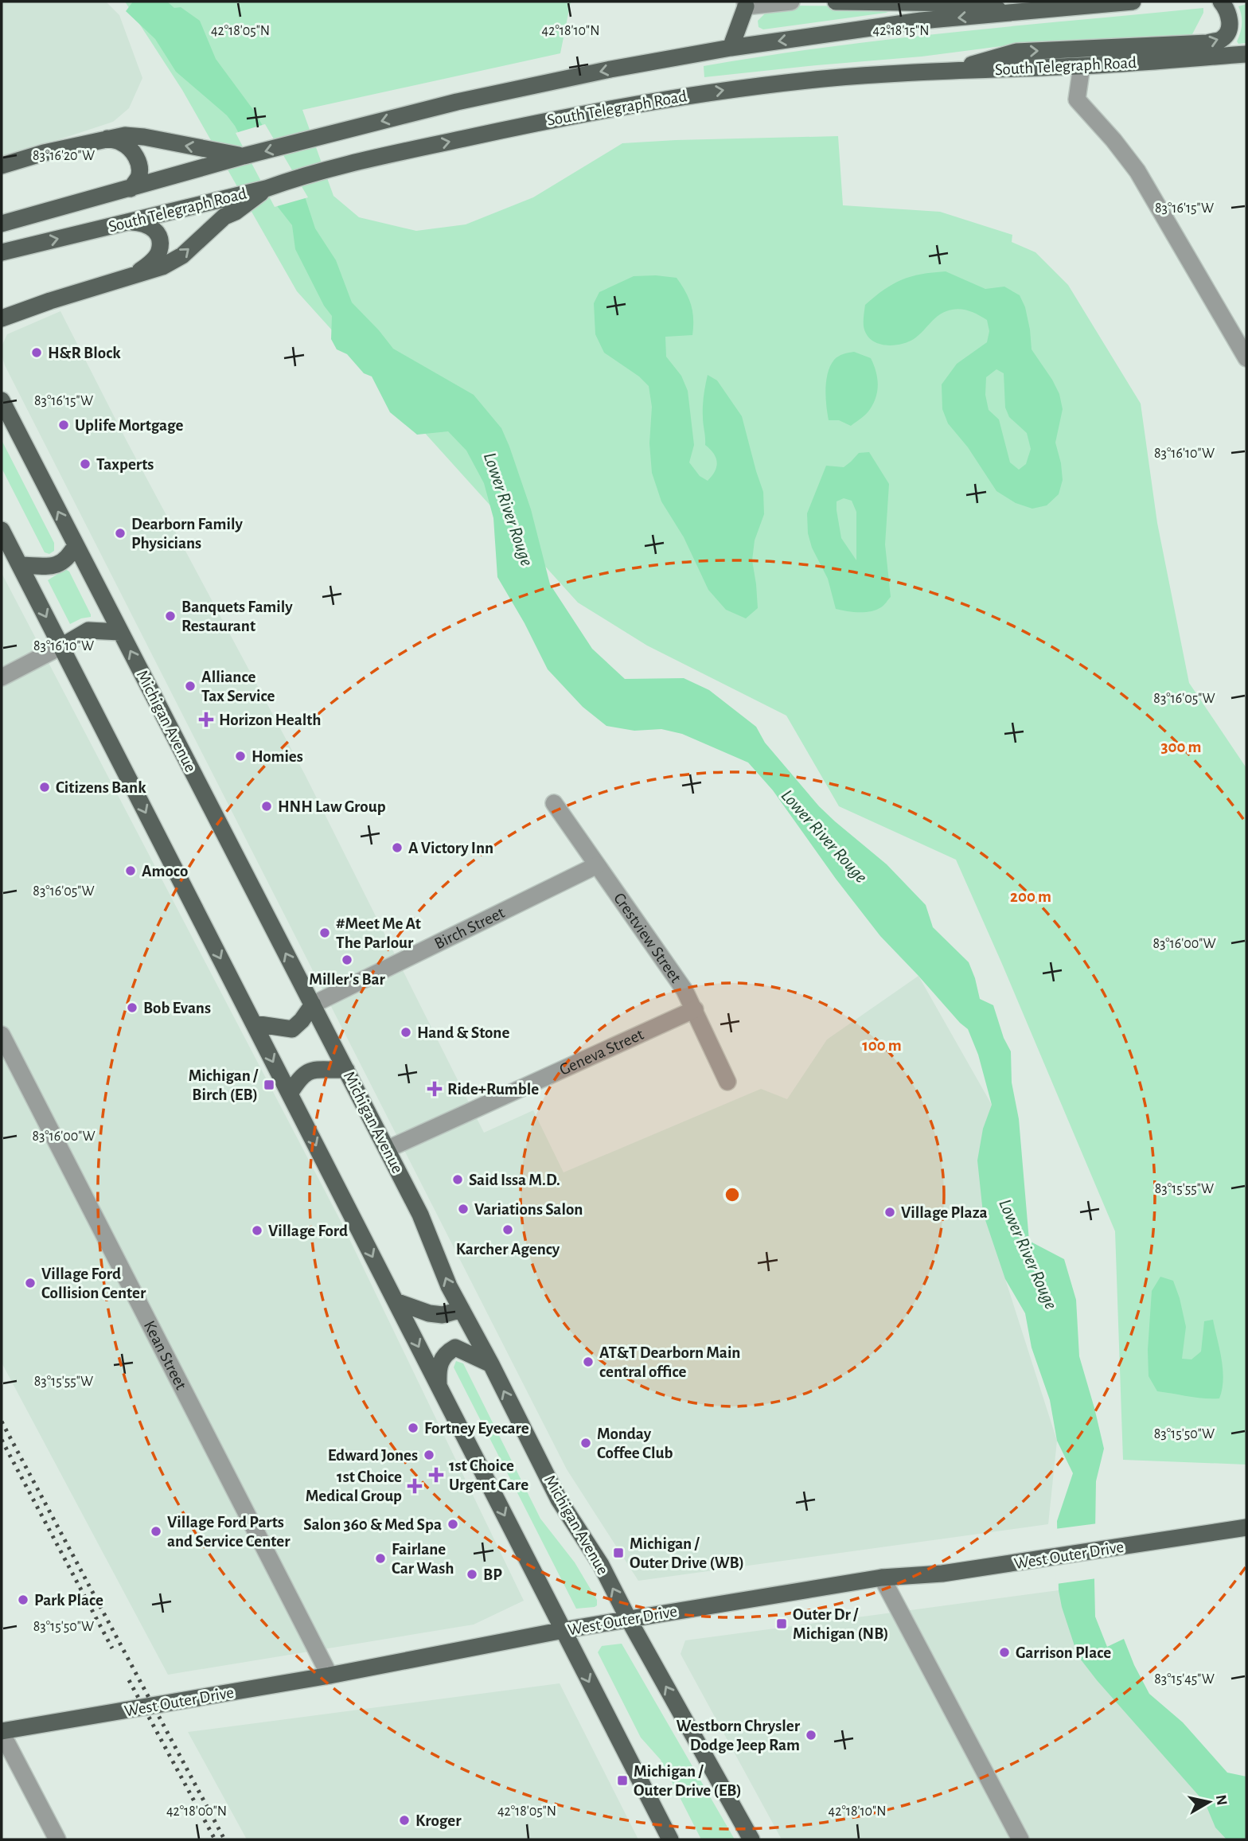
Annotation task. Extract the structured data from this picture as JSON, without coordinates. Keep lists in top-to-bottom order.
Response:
{
  "streets": {
    "main road": ["South Telegraph Road", "Michigan Avenue", "West Outer Drive"],
    "street": [
      "Birch Street",
      "Crestview Street",
      "Geneva Street",
      "Kean Street"
    ]
  },
  "crossings": [
    ["Michigan Avenue", "Birch Street"],
    ["Michigan Avenue", "Geneva Street"],
    ["Michigan Avenue", "West Outer Drive"],
    ["Birch Street", "Crestview Street"],
    ["Crestview Street", "Geneva Street"],
    ["Kean Street", "West Outer Drive"]
  ],
  "water": ["Lower River Rouge"],
  "places": {
    "other": [
      "H&R Block",
      "Uplife Mortgage",
      "Taxperts",
      "Dearborn Family Physicians",
      "Banquets Family Restaurant",
      "Alliance Tax Service",
      "Homies",
      "Citizens Bank",
      "HNH Law Group",
      "A Victory Inn",
      "Amoco",
      "#Meet Me At The Parlour",
      "Miller's Bar",
      "Bob Evans",
      "Hand & Stone",
      "Said Issa M.D.",
      "Variations Salon",
      "Village Plaza",
      "Karcher Agency",
      "Village Ford",
      "Village Ford Collision Center",
      "AT&T Dearborn Main central office",
      "Fortney Eyecare",
      "Monday Coffee Club",
      "Edward Jones",
      "Salon 360 & Med Spa",
      "Village Ford Parts and Service Center",
      "Fairlane Car Wash",
      "BP",
      "Park Place",
      "Garrison Place",
      "Westborn Chrysler Dodge Jeep Ram",
      "Kroger"
    ],
    "health": [
      "Horizon Health",
      "Ride+Rumble",
      "1st Choice Urgent Care",
      "1st Choice Medical Group"
    ],
    "transit": [
      "Michigan / Birch (EB)",
      "Michigan / Outer Drive (WB)",
      "Outer Dr / Michigan (NB)",
      "Michigan / Outer Drive (EB)"
    ]
  },
  "north": "right",
  "coordinates": [
    "42°18'05\"N",
    "42°18'10\"N",
    "42°18'15\"N",
    "83°16'20\"W",
    "83°16'15\"W",
    "83°16'10\"W",
    "83°16'05\"W",
    "83°16'00\"W",
    "83°15'55\"W",
    "83°15'50\"W",
    "83°15'45\"W",
    "42°18'00\"N"
  ],
  "rings": ["300 m", "200 m", "100 m"]
}
